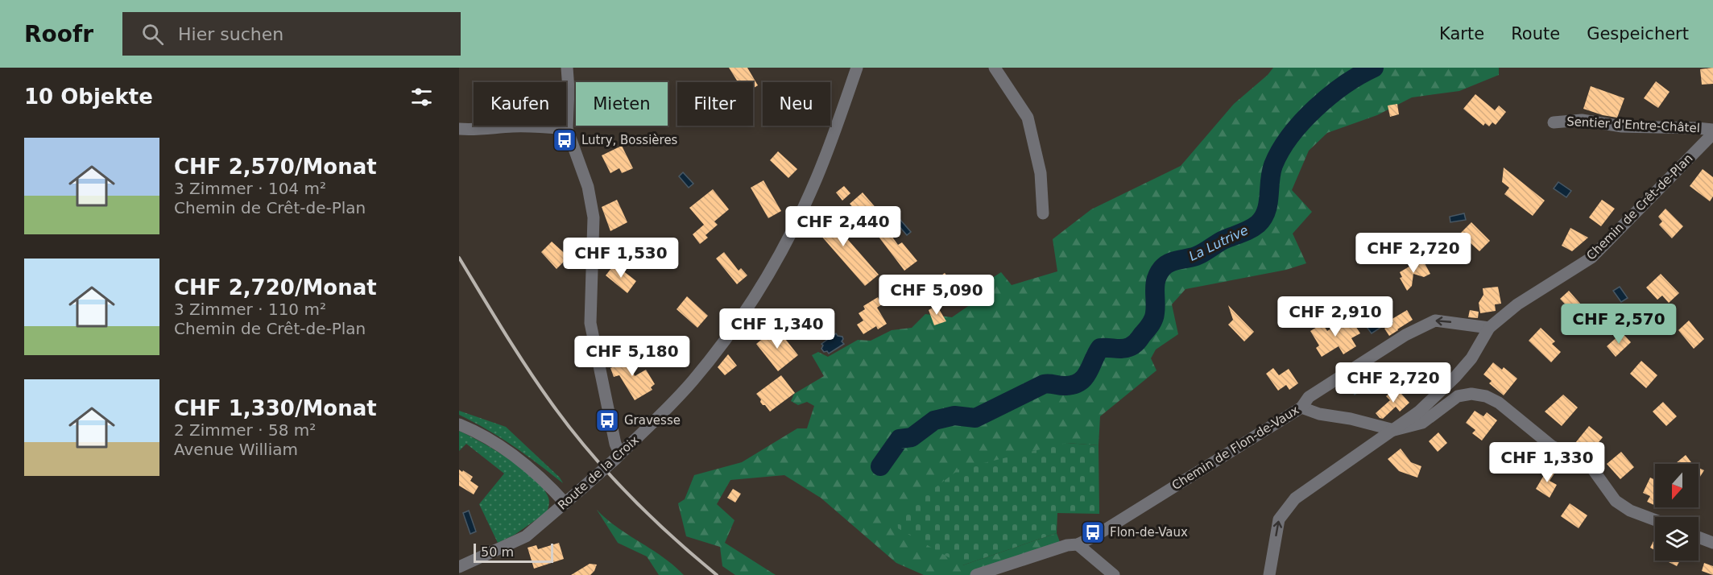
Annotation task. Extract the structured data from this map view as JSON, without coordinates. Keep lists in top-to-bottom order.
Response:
{
  "streets": {
    "street": [
      "Sentier d'Entre-Châtel",
      "Chemin de Crêt-de-Plan",
      "Chemin de Flon-de-Vaux",
      "Route de la Croix"
    ]
  },
  "crossings": [
    ["Chemin de Crêt-de-Plan", "Chemin de Flon-de-Vaux"]
  ],
  "water": ["La Lutrive"],
  "places": {
    "bus stop": ["Lutry, Bossières", "Gravesse", "Flon-de-Vaux"]
  },
  "scale_bar": "50 m",
  "north": "bottom",
  "page": {
    "header": "Roofr",
    "search": "Hier suchen",
    "nav": ["Karte", "Route", "Gespeichert"],
    "heading": "10 Objekte",
    "chip": [
      "Kaufen",
      "Mieten",
      "Filter",
      "Neu"
    ],
    "list": [
      {
        "name": "CHF 2,570/Monat",
        "note": "3 Zimmer · 104 m² · Chemin de Crêt-de-Plan"
      },
      {
        "name": "CHF 2,720/Monat",
        "note": "3 Zimmer · 110 m² · Chemin de Crêt-de-Plan"
      },
      {
        "name": "CHF 1,330/Monat",
        "note": "2 Zimmer · 58 m² · Avenue William"
      }
    ],
    "price": [
      "CHF 2,440",
      "CHF 2,720",
      "CHF 1,530",
      "CHF 5,090",
      "CHF 2,910",
      "CHF 2,570",
      "CHF 1,340",
      "CHF 5,180",
      "CHF 2,720",
      "CHF 1,330"
    ],
    "scale": "50 m"
  }
}
